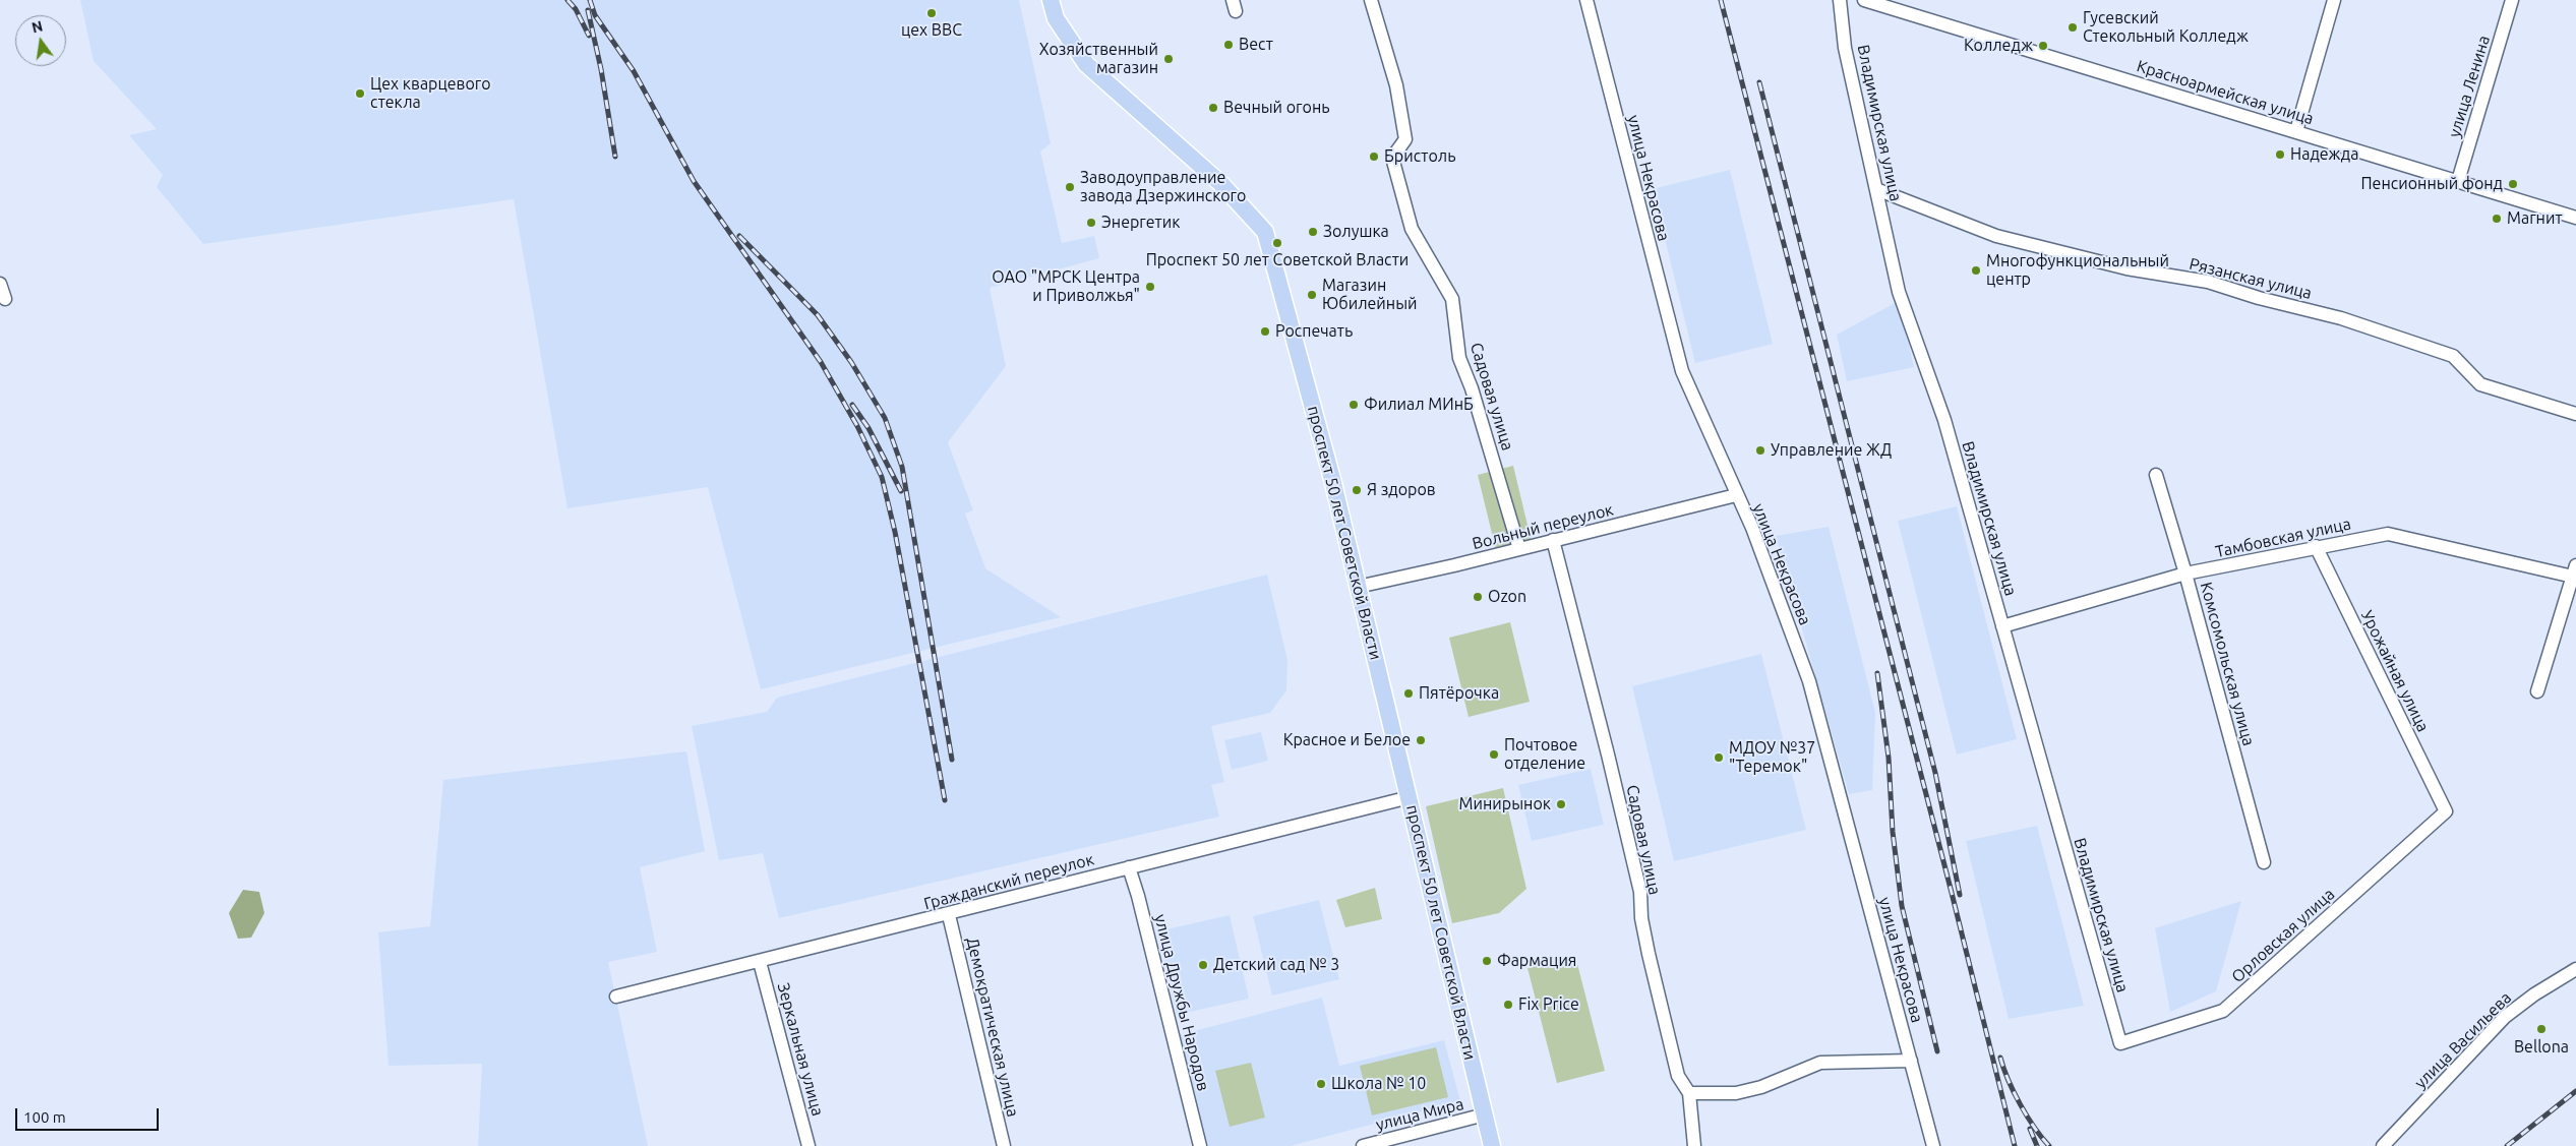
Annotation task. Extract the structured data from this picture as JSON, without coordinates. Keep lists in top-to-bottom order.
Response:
{
  "streets": {
    "main road": ["проспект 50 лет Советской Власти"],
    "street": [
      "улица Ленина",
      "Красноармейская улица",
      "Владимирская улица",
      "улица Некрасова",
      "Рязанская улица",
      "Садовая улица",
      "Вольный переулок",
      "Тамбовская улица",
      "Комсомольская улица",
      "Урожайная улица",
      "Гражданский переулок",
      "Орловская улица",
      "улица Дружбы Народов",
      "Демократическая улица",
      "улица Васильева",
      "Зеркальная улица",
      "улица Мира"
    ]
  },
  "crossings": [
    ["улица Ленина", "Красноармейская улица"],
    ["Владимирская улица", "Рязанская улица"],
    ["Владимирская улица", "Тамбовская улица"],
    ["Владимирская улица", "Орловская улица"],
    ["улица Некрасова", "Вольный переулок"],
    ["Садовая улица", "Вольный переулок"],
    ["Вольный переулок", "проспект 50 лет Советской Власти"],
    ["проспект 50 лет Советской Власти", "Гражданский переулок"],
    ["проспект 50 лет Советской Власти", "улица Мира"],
    ["Тамбовская улица", "Комсомольская улица"],
    ["Тамбовская улица", "Урожайная улица"],
    ["Урожайная улица", "Орловская улица"],
    ["Гражданский переулок", "улица Дружбы Народов"],
    ["Гражданский переулок", "Демократическая улица"],
    ["Гражданский переулок", "Зеркальная улица"]
  ],
  "places": [
    "цех ВВС",
    "Гусевский Стекольный Колледж",
    "Вест",
    "Колледж",
    "Хозяйственный магазин",
    "Цех кварцевого стекла",
    "Вечный огонь",
    "Надежда",
    "Бристоль",
    "Пенсионный фонд",
    "Заводоуправление завода Дзержинского",
    "Магнит",
    "Энергетик",
    "Золушка",
    "Проспект 50 лет Советской Власти",
    "Многофункциональный центр",
    "ОАО \"МРСК Центра и Приволжья\"",
    "Магазин Юбилейный",
    "Роспечать",
    "Филиал МИнБ",
    "Управление ЖД",
    "Я здоров",
    "Ozon",
    "Пятёрочка",
    "Красное и Белое",
    "Почтовое отделение",
    "МДОУ №37 \"Теремок\"",
    "Минирынок",
    "Фармация",
    "Детский сад № 3",
    "Fix Price",
    "Bellona",
    "Школа № 10"
  ],
  "scale_bar": "100 m",
  "north": "top"
}
